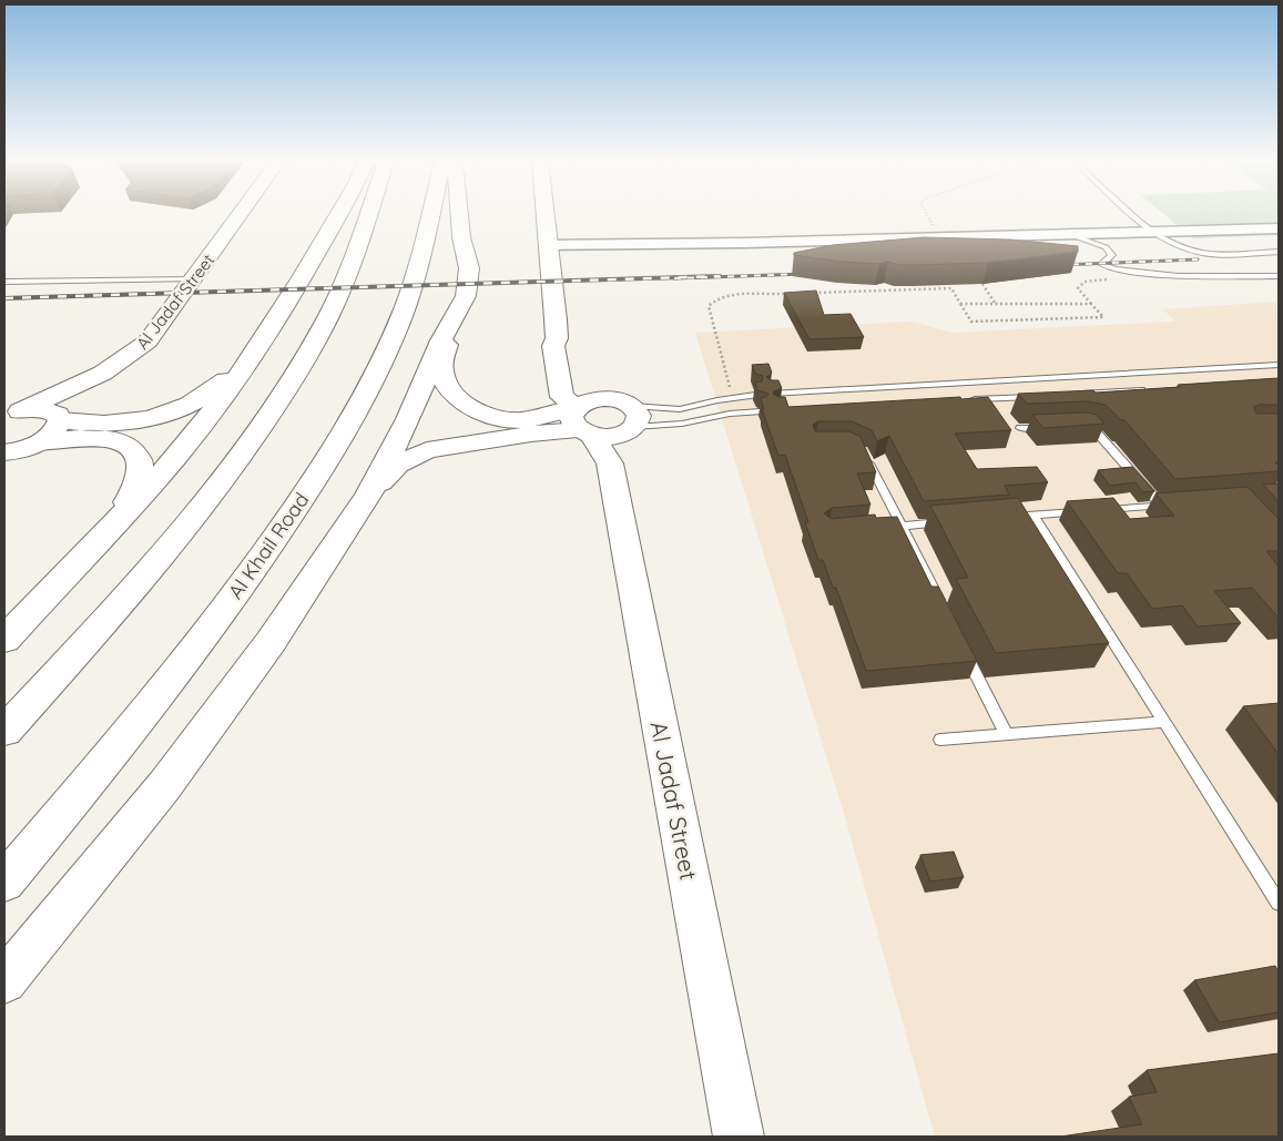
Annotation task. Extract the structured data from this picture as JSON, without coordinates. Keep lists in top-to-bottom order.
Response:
{
  "streets": {
    "main road": ["Al Jadaf Street", "Al Khail Road"]
  }
}
